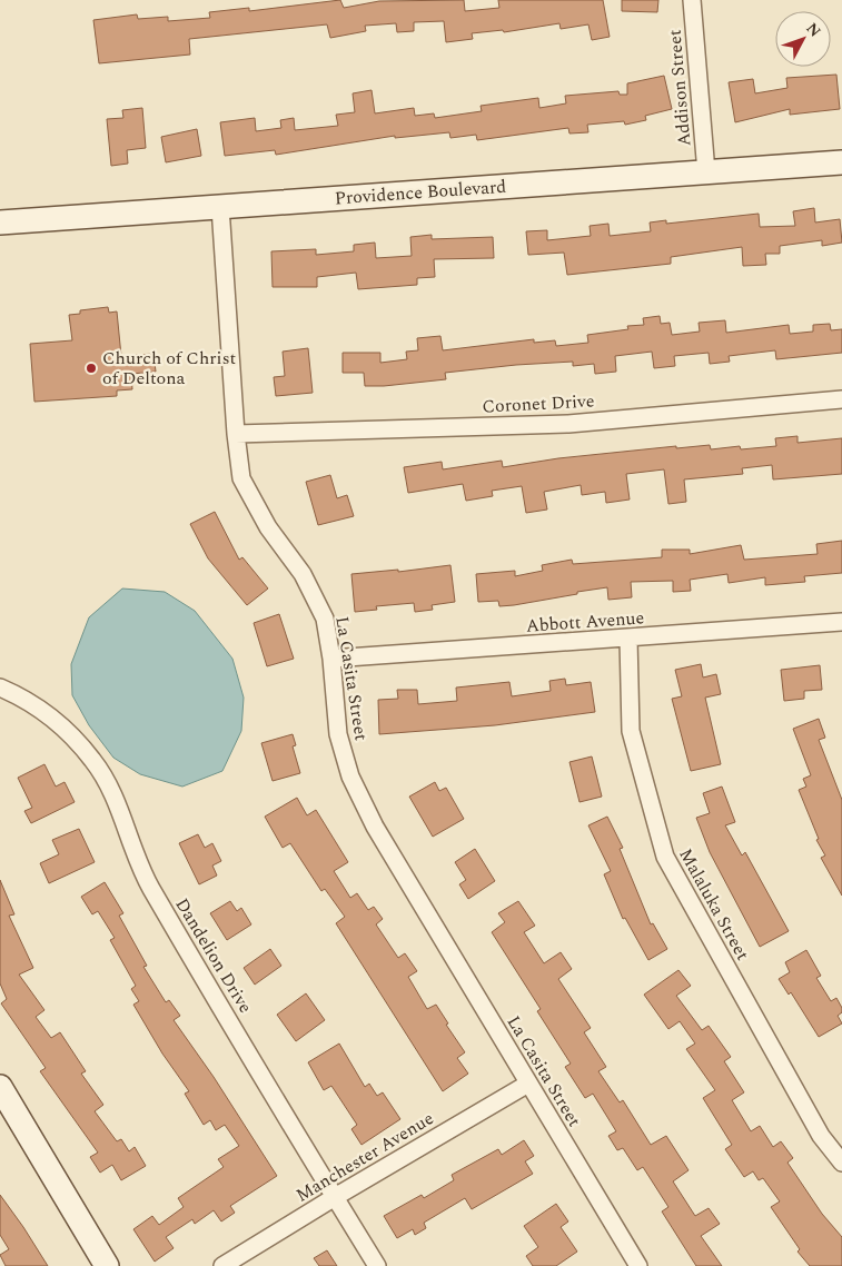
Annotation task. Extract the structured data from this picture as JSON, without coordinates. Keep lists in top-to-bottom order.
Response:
{
  "streets": {
    "main road": ["Providence Boulevard"],
    "street": [
      "Addison Street",
      "Coronet Drive",
      "Abbott Avenue",
      "La Casita Street",
      "Malaluka Street",
      "Dandelion Drive",
      "Manchester Avenue"
    ]
  },
  "crossings": [
    ["Addison Street", "Providence Boulevard"],
    ["Providence Boulevard", "La Casita Street"],
    ["Coronet Drive", "La Casita Street"],
    ["Abbott Avenue", "La Casita Street"],
    ["Abbott Avenue", "Malaluka Street"],
    ["La Casita Street", "Manchester Avenue"],
    ["Dandelion Drive", "Manchester Avenue"]
  ],
  "places": ["Church of Christ of Deltona"],
  "north": "top right"
}
